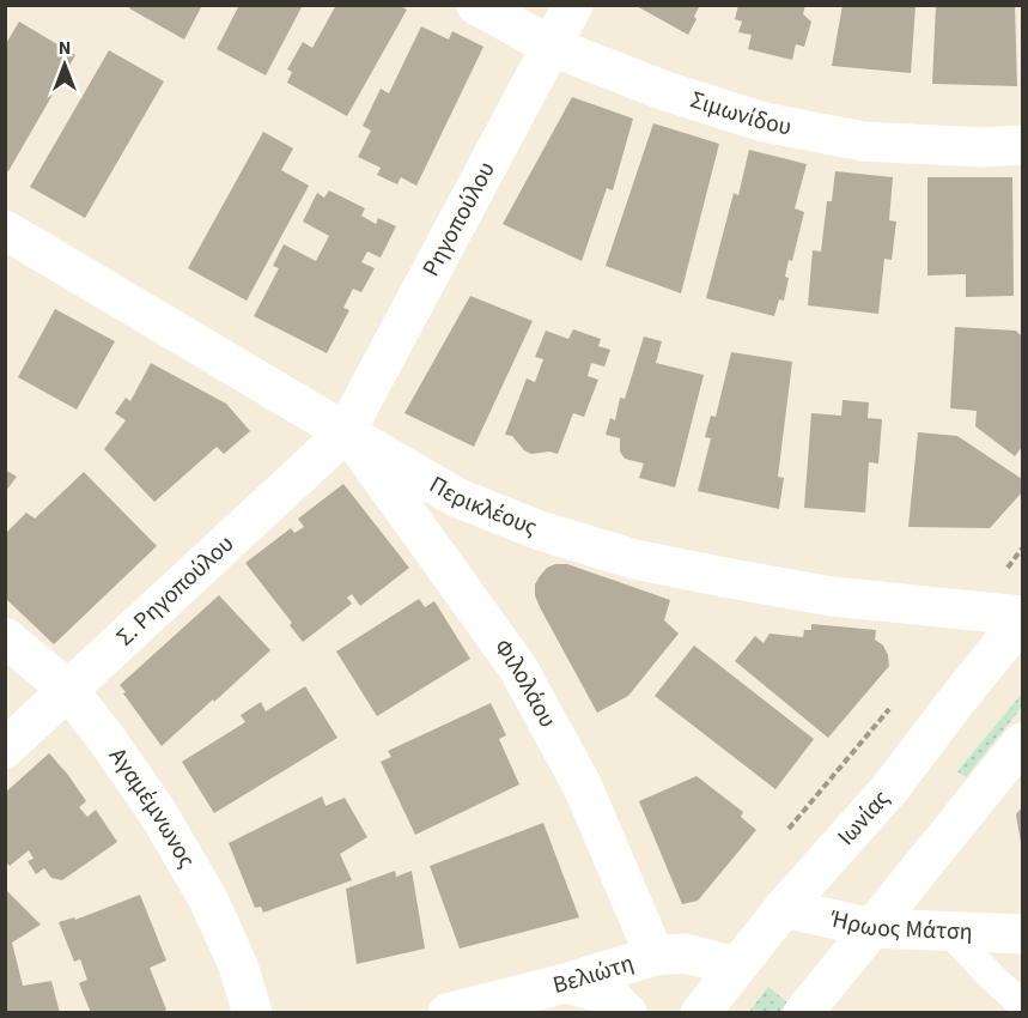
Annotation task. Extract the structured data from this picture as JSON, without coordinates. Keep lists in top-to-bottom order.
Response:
{
  "streets": {
    "street": [
      "Σιμωνίδου",
      "Ρηγοπούλου",
      "Περικλέους",
      "Σ. Ρηγοπούλου",
      "Φιλολάου",
      "Αγαμέμνωνος",
      "Ιωνίας",
      "Ήρωος Μάτση",
      "Βελιώτη"
    ]
  },
  "crossings": [
    ["Σιμωνίδου", "Ρηγοπούλου"],
    ["Ρηγοπούλου", "Περικλέους"],
    ["Ρηγοπούλου", "Σ. Ρηγοπούλου"],
    ["Ρηγοπούλου", "Φιλολάου"],
    ["Περικλέους", "Σ. Ρηγοπούλου"],
    ["Περικλέους", "Φιλολάου"],
    ["Περικλέους", "Ιωνίας"],
    ["Σ. Ρηγοπούλου", "Φιλολάου"],
    ["Σ. Ρηγοπούλου", "Αγαμέμνωνος"],
    ["Φιλολάου", "Βελιώτη"],
    ["Ιωνίας", "Ήρωος Μάτση"],
    ["Ιωνίας", "Βελιώτη"]
  ],
  "north": "top"
}
